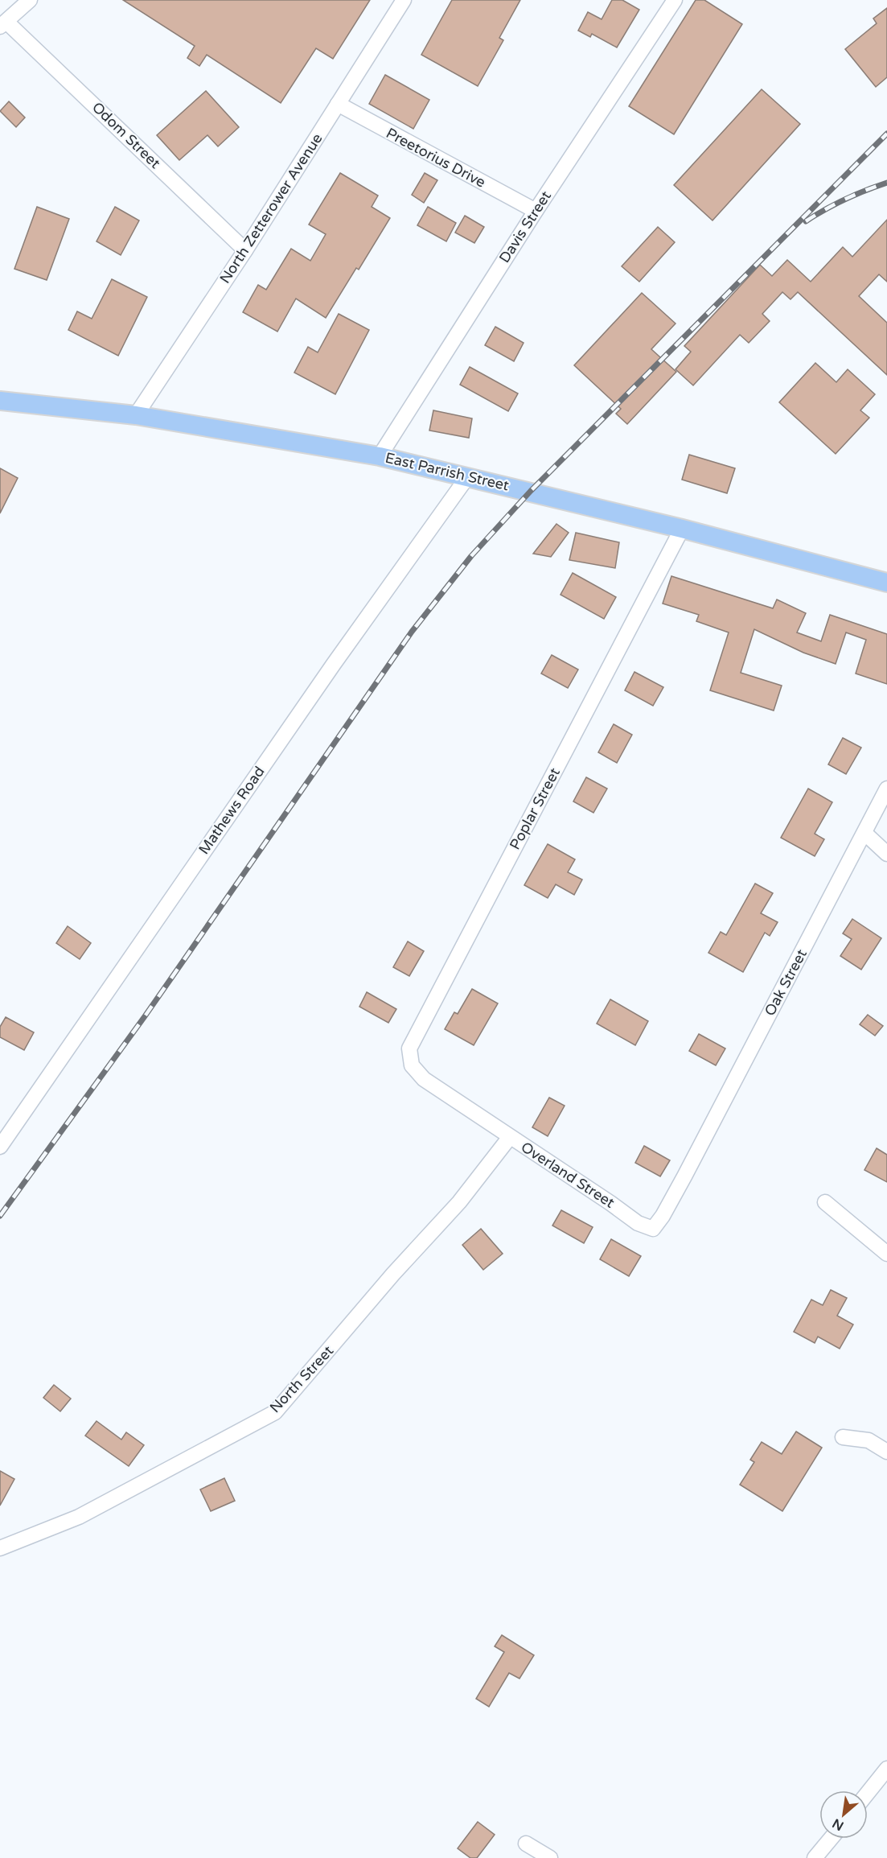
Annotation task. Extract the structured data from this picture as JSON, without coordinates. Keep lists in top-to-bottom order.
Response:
{
  "streets": {
    "main road": ["East Parrish Street"],
    "street": [
      "Odom Street",
      "Preetorius Drive",
      "North Zetterower Avenue",
      "Davis Street",
      "Poplar Street",
      "Mathews Road",
      "Oak Street",
      "Overland Street",
      "North Street"
    ]
  },
  "crossings": [
    ["Odom Street", "North Zetterower Avenue"],
    ["Preetorius Drive", "North Zetterower Avenue"],
    ["Preetorius Drive", "Davis Street"],
    ["North Zetterower Avenue", "East Parrish Street"],
    ["Davis Street", "East Parrish Street"],
    ["East Parrish Street", "Poplar Street"],
    ["East Parrish Street", "Mathews Road"],
    ["Poplar Street", "Overland Street"],
    ["Oak Street", "Overland Street"],
    ["Overland Street", "North Street"]
  ],
  "north": "bottom left"
}
